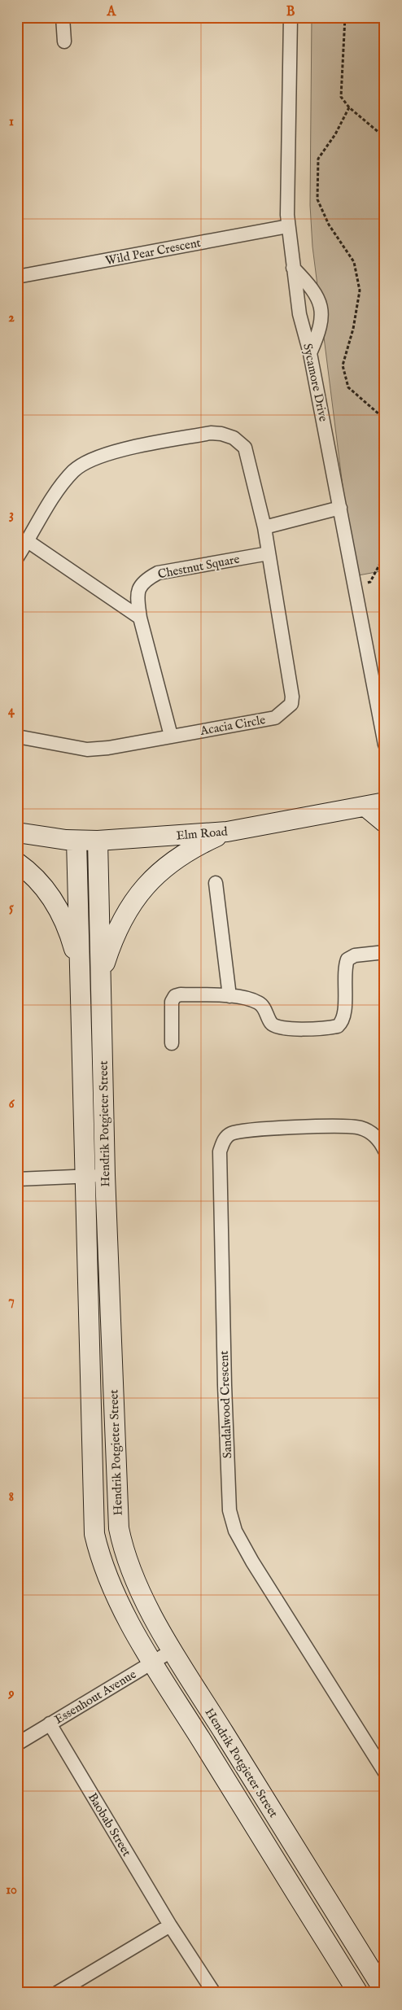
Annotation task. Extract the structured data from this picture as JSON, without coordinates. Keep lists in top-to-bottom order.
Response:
{
  "streets": {
    "street": [
      "Wild Pear Crescent",
      "Sycamore Drive",
      "Chestnut Square",
      "Acacia Circle",
      "Elm Road",
      "Hendrik Potgieter Street",
      "Sandalwood Crescent",
      "Essenhout Avenue",
      "Baobab Street"
    ]
  },
  "crossings": [
    ["Wild Pear Crescent", "Sycamore Drive"],
    ["Chestnut Square", "Acacia Circle"],
    ["Elm Road", "Hendrik Potgieter Street"],
    ["Hendrik Potgieter Street", "Essenhout Avenue"],
    ["Essenhout Avenue", "Baobab Street"]
  ],
  "grid": {
    "columns": ["A", "B"],
    "rows": [
      "1",
      "2",
      "3",
      "4",
      "5",
      "6",
      "7",
      "8",
      "9",
      "10"
    ]
  }
}
